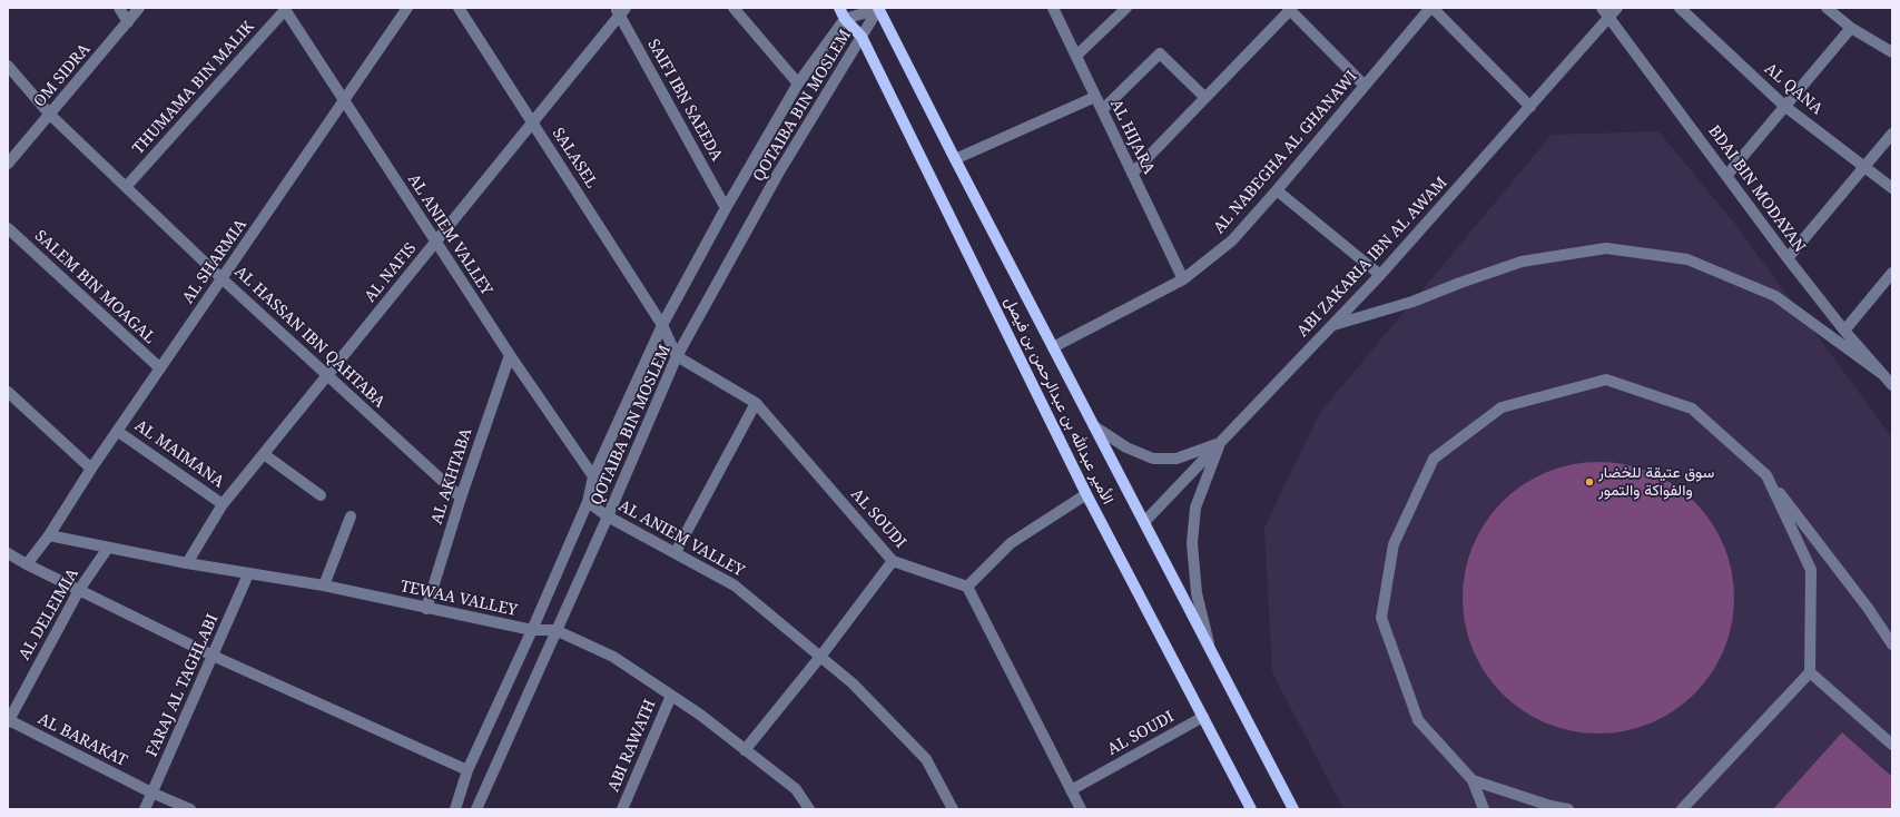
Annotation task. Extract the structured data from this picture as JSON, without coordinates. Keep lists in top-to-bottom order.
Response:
{
  "streets": {
    "main road": ["الأمير عبدالله بن عبدالرحمن بن فيصل"],
    "street": [
      "OM SIDRA",
      "THUMAMA BIN MALIK",
      "AL QANA",
      "SAIFI IBN SAEEDA",
      "QOTAIBA BIN MOSLEM",
      "AL HIJARA",
      "AL NABEGHA AL GHANAWI",
      "SALASEL",
      "BDAI BIN MODAYAN",
      "AL ANIEM VALLEY",
      "ABI ZAKARIA IBN AL AWAM",
      "AL SHARMIA",
      "AL NAFIS",
      "SALEM BIN MOAGAL",
      "AL HASSAN IBN QAHTABA",
      "AL MAIMANA",
      "AL AKHTABA",
      "AL SOUDI",
      "TEWAA VALLEY",
      "AL DELEIMIA",
      "FARAJ AL TAGHLABI",
      "AL BARAKAT",
      "ABI RAWATH"
    ]
  },
  "crossings": [
    ["OM SIDRA", "AL HASSAN IBN QAHTABA"],
    ["THUMAMA BIN MALIK", "AL ANIEM VALLEY"],
    ["THUMAMA BIN MALIK", "AL HASSAN IBN QAHTABA"],
    ["SAIFI IBN SAEEDA", "QOTAIBA BIN MOSLEM"],
    ["SAIFI IBN SAEEDA", "AL NAFIS"],
    ["QOTAIBA BIN MOSLEM", "SALASEL"],
    ["QOTAIBA BIN MOSLEM", "AL ANIEM VALLEY"],
    ["QOTAIBA BIN MOSLEM", "الأمير عبدالله بن عبدالرحمن بن فيصل"],
    ["QOTAIBA BIN MOSLEM", "AL SOUDI"],
    ["QOTAIBA BIN MOSLEM", "TEWAA VALLEY"],
    ["AL HIJARA", "AL NABEGHA AL GHANAWI"],
    ["AL NABEGHA AL GHANAWI", "الأمير عبدالله بن عبدالرحمن بن فيصل"],
    ["SALASEL", "AL NAFIS"],
    ["BDAI BIN MODAYAN", "ABI ZAKARIA IBN AL AWAM"],
    ["AL ANIEM VALLEY", "AL SHARMIA"],
    ["AL ANIEM VALLEY", "AL NAFIS"],
    ["AL ANIEM VALLEY", "AL AKHTABA"],
    ["ABI ZAKARIA IBN AL AWAM", "الأمير عبدالله بن عبدالرحمن بن فيصل"],
    ["AL SHARMIA", "SALEM BIN MOAGAL"],
    ["AL SHARMIA", "AL HASSAN IBN QAHTABA"],
    ["AL SHARMIA", "AL MAIMANA"],
    ["AL SHARMIA", "TEWAA VALLEY"],
    ["AL NAFIS", "AL HASSAN IBN QAHTABA"],
    ["AL NAFIS", "AL MAIMANA"],
    ["AL NAFIS", "TEWAA VALLEY"],
    ["AL HASSAN IBN QAHTABA", "AL AKHTABA"],
    ["الأمير عبدالله بن عبدالرحمن بن فيصل", "AL SOUDI"],
    ["AL AKHTABA", "TEWAA VALLEY"],
    ["TEWAA VALLEY", "AL DELEIMIA"],
    ["TEWAA VALLEY", "FARAJ AL TAGHLABI"],
    ["TEWAA VALLEY", "ABI RAWATH"],
    ["AL DELEIMIA", "AL BARAKAT"],
    ["FARAJ AL TAGHLABI", "AL BARAKAT"]
  ],
  "places": ["سوق عتيقة للخضار والفواكة والتمور"]
}
